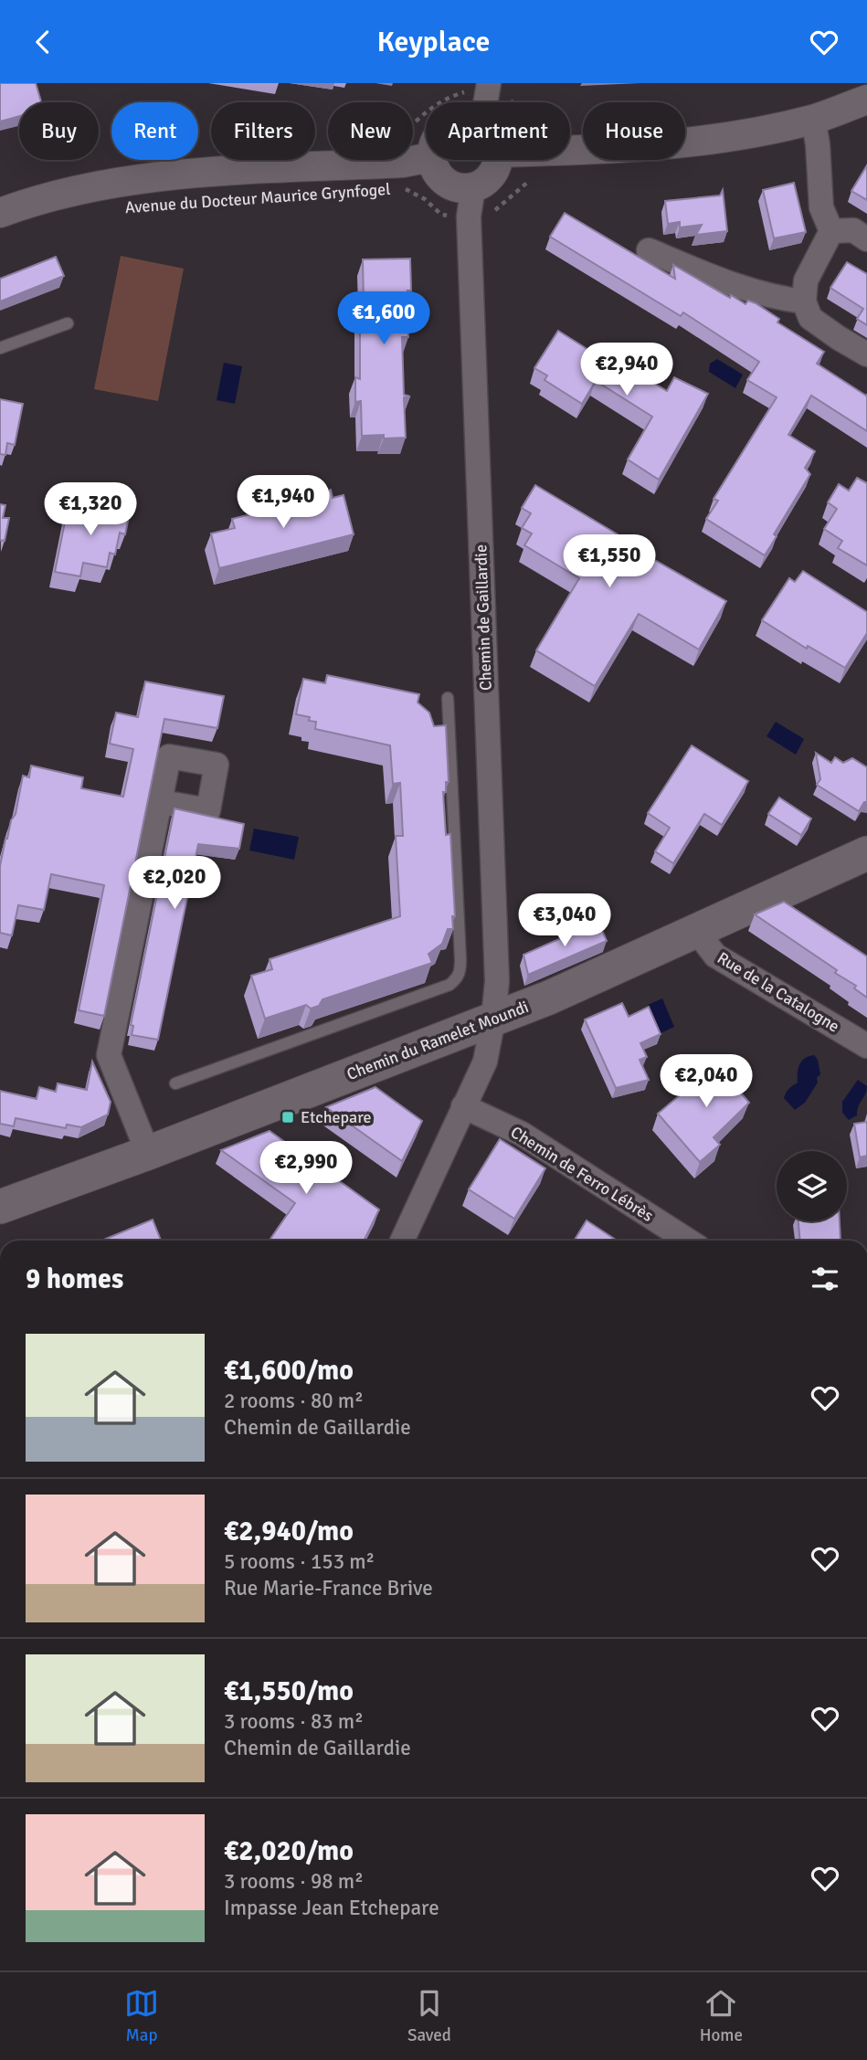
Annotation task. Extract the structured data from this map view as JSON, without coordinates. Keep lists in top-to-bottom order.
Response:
{
  "streets": {
    "main road": ["Chemin du Ramelet Moundi"],
    "street": [
      "Avenue du Docteur Maurice Grynfogel",
      "Chemin de Gaillardie",
      "Rue de la Catalogne",
      "Chemin de Ferro Lébrès"
    ]
  },
  "crossings": [
    ["Chemin de Gaillardie", "Chemin du Ramelet Moundi"],
    ["Rue de la Catalogne", "Chemin du Ramelet Moundi"]
  ],
  "places": {
    "transit": ["Etchepare"]
  },
  "page": {
    "header": "Keyplace",
    "chip": [
      "Buy",
      "Rent",
      "Filters",
      "New",
      "Apartment",
      "House"
    ],
    "price": [
      "€1,600",
      "€2,940",
      "€1,940",
      "€1,320",
      "€1,550",
      "€2,020",
      "€3,040",
      "€2,040",
      "€2,990"
    ],
    "heading": "9 homes",
    "list": [
      {
        "name": "€1,600/mo",
        "note": "2 rooms · 80 m² · Chemin de Gaillardie"
      },
      {
        "name": "€2,940/mo",
        "note": "5 rooms · 153 m² · Rue Marie-France Brive"
      },
      {
        "name": "€1,550/mo",
        "note": "3 rooms · 83 m² · Chemin de Gaillardie"
      },
      {
        "name": "€2,020/mo",
        "note": "3 rooms · 98 m² · Impasse Jean Etchepare"
      }
    ],
    "tabs": ["Map", "Saved", "Home"]
  }
}
